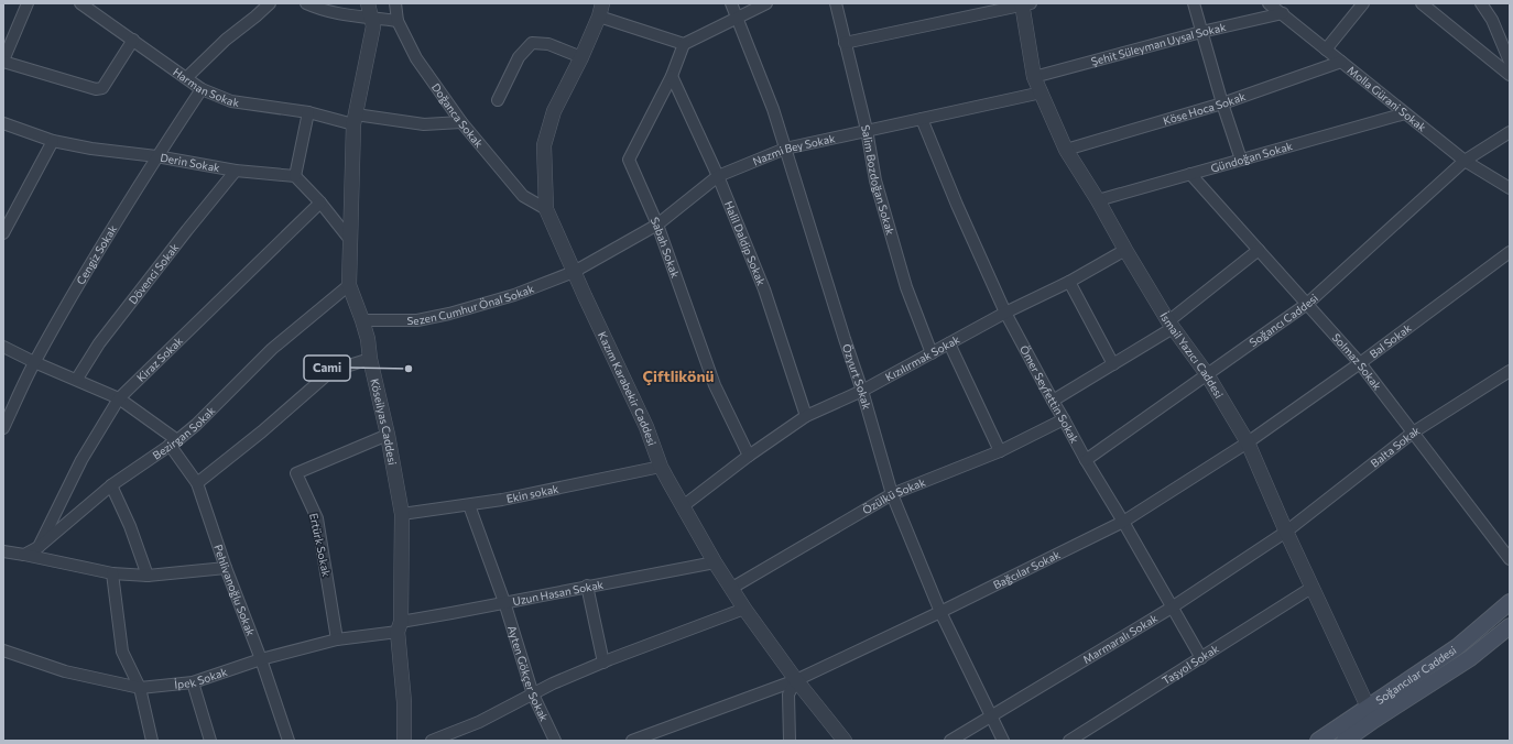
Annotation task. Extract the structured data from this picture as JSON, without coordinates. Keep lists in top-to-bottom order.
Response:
{
  "streets": {
    "main road": ["Soğancılar Caddesi"],
    "street": [
      "Şehit Süleyman Uysal Sokak",
      "Harman Sokak",
      "Molla Gürani Sokak",
      "Köse Hoca Sokak",
      "Doğanca Sokak",
      "Nazmi Bey Sokak",
      "Gündoğan Sokak",
      "Derin Sokak",
      "Salim Bozdoğan Sokak",
      "Halil Daldip Sokak",
      "Sabah Sokak",
      "Cengiz Sokak",
      "Dövenci Sokak",
      "Sezen Cumhur Önal Sokak",
      "Soğancı Caddesi",
      "Bal Sokak",
      "İsmail Yazıcı Caddesi",
      "Kiraz Sokak",
      "Kızılırmak Sokak",
      "Solmaz Sokak",
      "Özyurt Sokak",
      "Kazım Karabekir Caddesi",
      "Ömer Seyfettin Sokak",
      "Köseilyas Caddesi",
      "Bezirgan Sokak",
      "Balta Sokak",
      "Ekin sokak",
      "Özülkü Sokak",
      "Ertürk Sokak",
      "Bağcılar Sokak",
      "Pehlivanoğlu Sokak",
      "Uzun Hasan Sokak",
      "Marmaralı Sokak",
      "Taşyol Sokak",
      "Ayten Gökçer Sokak",
      "İpek Sokak"
    ]
  },
  "crossings": [
    ["Şehit Süleyman Uysal Sokak", "Molla Gürani Sokak"],
    ["Şehit Süleyman Uysal Sokak", "İsmail Yazıcı Caddesi"],
    ["Harman Sokak", "Doğanca Sokak"],
    ["Harman Sokak", "Cengiz Sokak"],
    ["Harman Sokak", "Köseilyas Caddesi"],
    ["Molla Gürani Sokak", "Köse Hoca Sokak"],
    ["Molla Gürani Sokak", "Gündoğan Sokak"],
    ["Molla Gürani Sokak", "Soğancı Caddesi"],
    ["Köse Hoca Sokak", "İsmail Yazıcı Caddesi"],
    ["Doğanca Sokak", "Kazım Karabekir Caddesi"],
    ["Nazmi Bey Sokak", "Salim Bozdoğan Sokak"],
    ["Nazmi Bey Sokak", "Halil Daldip Sokak"],
    ["Nazmi Bey Sokak", "Sabah Sokak"],
    ["Nazmi Bey Sokak", "Sezen Cumhur Önal Sokak"],
    ["Nazmi Bey Sokak", "İsmail Yazıcı Caddesi"],
    ["Nazmi Bey Sokak", "Özyurt Sokak"],
    ["Nazmi Bey Sokak", "Kazım Karabekir Caddesi"],
    ["Nazmi Bey Sokak", "Ömer Seyfettin Sokak"],
    ["Gündoğan Sokak", "İsmail Yazıcı Caddesi"],
    ["Gündoğan Sokak", "Solmaz Sokak"],
    ["Derin Sokak", "Cengiz Sokak"],
    ["Derin Sokak", "Dövenci Sokak"],
    ["Salim Bozdoğan Sokak", "Kızılırmak Sokak"],
    ["Halil Daldip Sokak", "Sabah Sokak"],
    ["Halil Daldip Sokak", "Kızılırmak Sokak"],
    ["Sabah Sokak", "Kızılırmak Sokak"],
    ["Cengiz Sokak", "Pehlivanoğlu Sokak"],
    ["Dövenci Sokak", "Pehlivanoğlu Sokak"],
    ["Sezen Cumhur Önal Sokak", "Kazım Karabekir Caddesi"],
    ["Sezen Cumhur Önal Sokak", "Köseilyas Caddesi"],
    ["Soğancı Caddesi", "İsmail Yazıcı Caddesi"],
    ["Soğancı Caddesi", "Solmaz Sokak"],
    ["Soğancı Caddesi", "Ömer Seyfettin Sokak"],
    ["Bal Sokak", "İsmail Yazıcı Caddesi"],
    ["Bal Sokak", "Solmaz Sokak"],
    ["Bal Sokak", "Bağcılar Sokak"],
    ["İsmail Yazıcı Caddesi", "Kızılırmak Sokak"],
    ["İsmail Yazıcı Caddesi", "Balta Sokak"],
    ["İsmail Yazıcı Caddesi", "Bağcılar Sokak"],
    ["İsmail Yazıcı Caddesi", "Marmaralı Sokak"],
    ["İsmail Yazıcı Caddesi", "Taşyol Sokak"],
    ["İsmail Yazıcı Caddesi", "Soğancılar Caddesi"],
    ["Kiraz Sokak", "Bezirgan Sokak"],
    ["Kiraz Sokak", "Pehlivanoğlu Sokak"],
    ["Kızılırmak Sokak", "Özyurt Sokak"],
    ["Kızılırmak Sokak", "Kazım Karabekir Caddesi"],
    ["Kızılırmak Sokak", "Ömer Seyfettin Sokak"],
    ["Solmaz Sokak", "Balta Sokak"],
    ["Özyurt Sokak", "Özülkü Sokak"],
    ["Özyurt Sokak", "Bağcılar Sokak"],
    ["Özyurt Sokak", "Marmaralı Sokak"],
    ["Kazım Karabekir Caddesi", "Ekin sokak"],
    ["Kazım Karabekir Caddesi", "Özülkü Sokak"],
    ["Kazım Karabekir Caddesi", "Bağcılar Sokak"],
    ["Kazım Karabekir Caddesi", "Uzun Hasan Sokak"],
    ["Ömer Seyfettin Sokak", "Özülkü Sokak"],
    ["Ömer Seyfettin Sokak", "Bağcılar Sokak"],
    ["Ömer Seyfettin Sokak", "Marmaralı Sokak"],
    ["Ömer Seyfettin Sokak", "Taşyol Sokak"],
    ["Köseilyas Caddesi", "Bezirgan Sokak"],
    ["Köseilyas Caddesi", "Ekin sokak"],
    ["Köseilyas Caddesi", "Ertürk Sokak"],
    ["Köseilyas Caddesi", "Uzun Hasan Sokak"],
    ["Köseilyas Caddesi", "İpek Sokak"],
    ["Bezirgan Sokak", "Pehlivanoğlu Sokak"],
    ["Balta Sokak", "Marmaralı Sokak"],
    ["Ekin sokak", "Ayten Gökçer Sokak"],
    ["Ertürk Sokak", "İpek Sokak"],
    ["Pehlivanoğlu Sokak", "İpek Sokak"],
    ["Uzun Hasan Sokak", "Ayten Gökçer Sokak"],
    ["Uzun Hasan Sokak", "İpek Sokak"]
  ],
  "districts": ["Çiftlikönü"],
  "places": ["Cami"]
}
